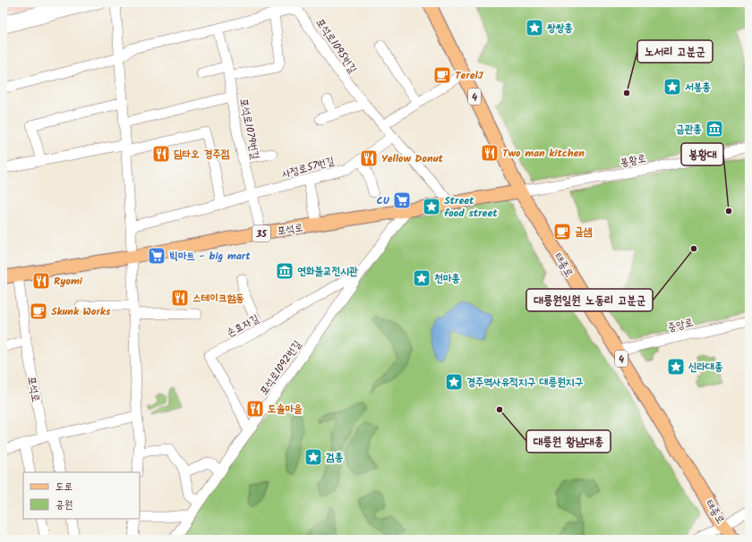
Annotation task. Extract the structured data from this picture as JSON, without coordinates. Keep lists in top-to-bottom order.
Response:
{
  "streets": {
    "main road": [
      "4",
      "포석로",
      "35",
      "태종로"
    ],
    "street": [
      "포석로1095번길",
      "포석로1079번길",
      "봉황로",
      "사정로57번길",
      "중앙로",
      "손효자길",
      "포석로1092번길"
    ]
  },
  "crossings": [
    ["포석로1095번길", "포석로1079번길"],
    ["포석로1095번길", "사정로57번길"],
    ["포석로1095번길", "포석로"],
    ["포석로1079번길", "사정로57번길"],
    ["포석로1079번길", "포석로"],
    ["봉황로", "포석로"],
    ["봉황로", "태종로"],
    ["포석로", "태종로"],
    ["포석로", "포석로1092번길"],
    ["태종로", "중앙로"],
    ["손효자길", "포석로1092번길"]
  ],
  "places": {
    "place": [
      "쌍쌍총",
      "서봉총",
      "Street food street",
      "천마총",
      "신라대종",
      "경주역사유적지구 대릉원지구",
      "검총"
    ],
    "cafe": ["TerelJ", "글샘", "Skunk Works"],
    "other": [
      "노서리 고분군",
      "봉황대",
      "대릉원일원 노동리 고분군",
      "대릉원 황남대총"
    ],
    "museum": ["금관총", "연화불교전시관"],
    "restaurant": [
      "Two man kitchen",
      "딤타오 경주점",
      "Yellow Donut",
      "Ryomi",
      "스테이크함동",
      "도솔마을"
    ],
    "supermarket": ["CU", "빅마트 - big mart"]
  },
  "legend": ["도로", "공원"]
}
